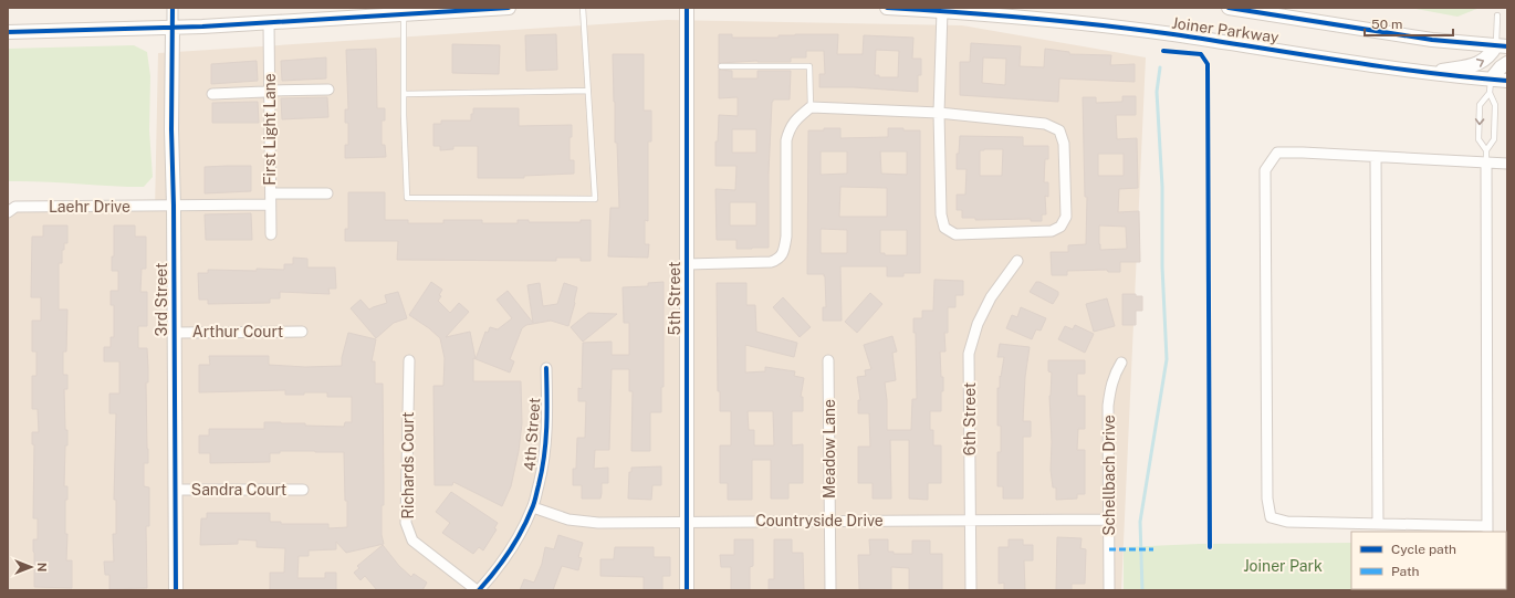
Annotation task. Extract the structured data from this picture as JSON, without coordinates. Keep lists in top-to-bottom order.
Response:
{
  "streets": {
    "main road": ["Joiner Parkway", "5th Street", "3rd Street"],
    "street": [
      "First Light Lane",
      "Laehr Drive",
      "Arthur Court",
      "6th Street",
      "4th Street",
      "Meadow Lane",
      "Richards Court",
      "Schellbach Drive",
      "Sandra Court",
      "Countryside Drive"
    ]
  },
  "crossings": [
    ["First Light Lane", "Laehr Drive"],
    ["Laehr Drive", "3rd Street"],
    ["5th Street", "Countryside Drive"],
    ["3rd Street", "Arthur Court"],
    ["3rd Street", "Sandra Court"],
    ["6th Street", "Countryside Drive"],
    ["4th Street", "Richards Court"],
    ["4th Street", "Countryside Drive"],
    ["Meadow Lane", "Countryside Drive"],
    ["Schellbach Drive", "Countryside Drive"]
  ],
  "parks": ["Joiner Park"],
  "legend": ["Cycle path", "Path"],
  "scale_bar": "50 m",
  "north": "right"
}
